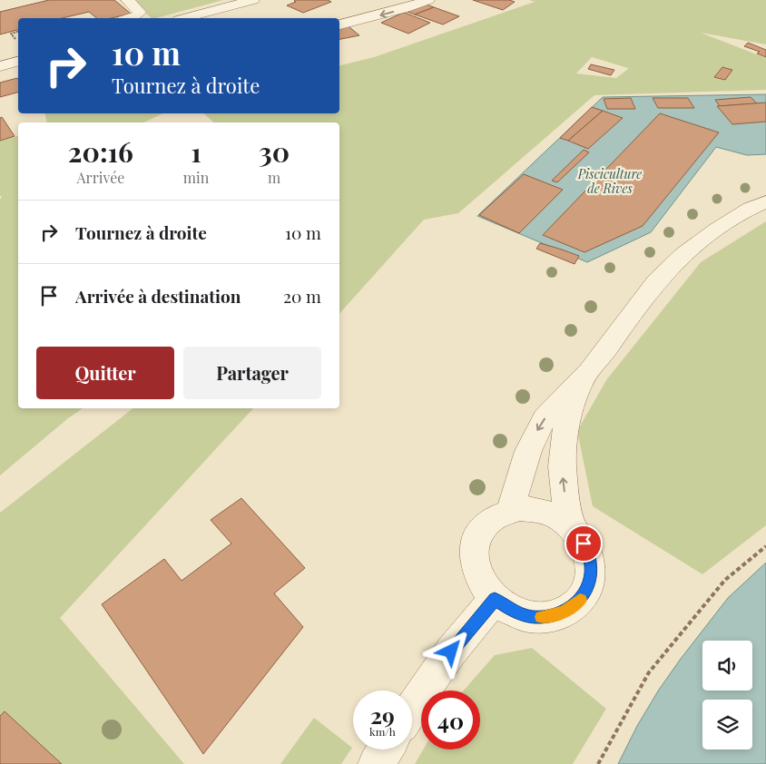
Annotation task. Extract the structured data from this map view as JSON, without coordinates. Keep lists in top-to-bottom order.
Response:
{
  "water": ["Pisciculture de Rives"],
  "page": {
    "turn": ["10 m", "Tournez à droite"],
    "eta": [
      "20:16",
      "Arrivée",
      "1",
      "min",
      "30",
      "m"
    ],
    "list": [
      {
        "name": "Tournez à droite",
        "value": "10 m"
      },
      {
        "name": "Arrivée à destination",
        "value": "20 m"
      }
    ],
    "buttons": ["Quitter", "Partager"],
    "speed": "29 km/h",
    "limit": "40"
  }
}
